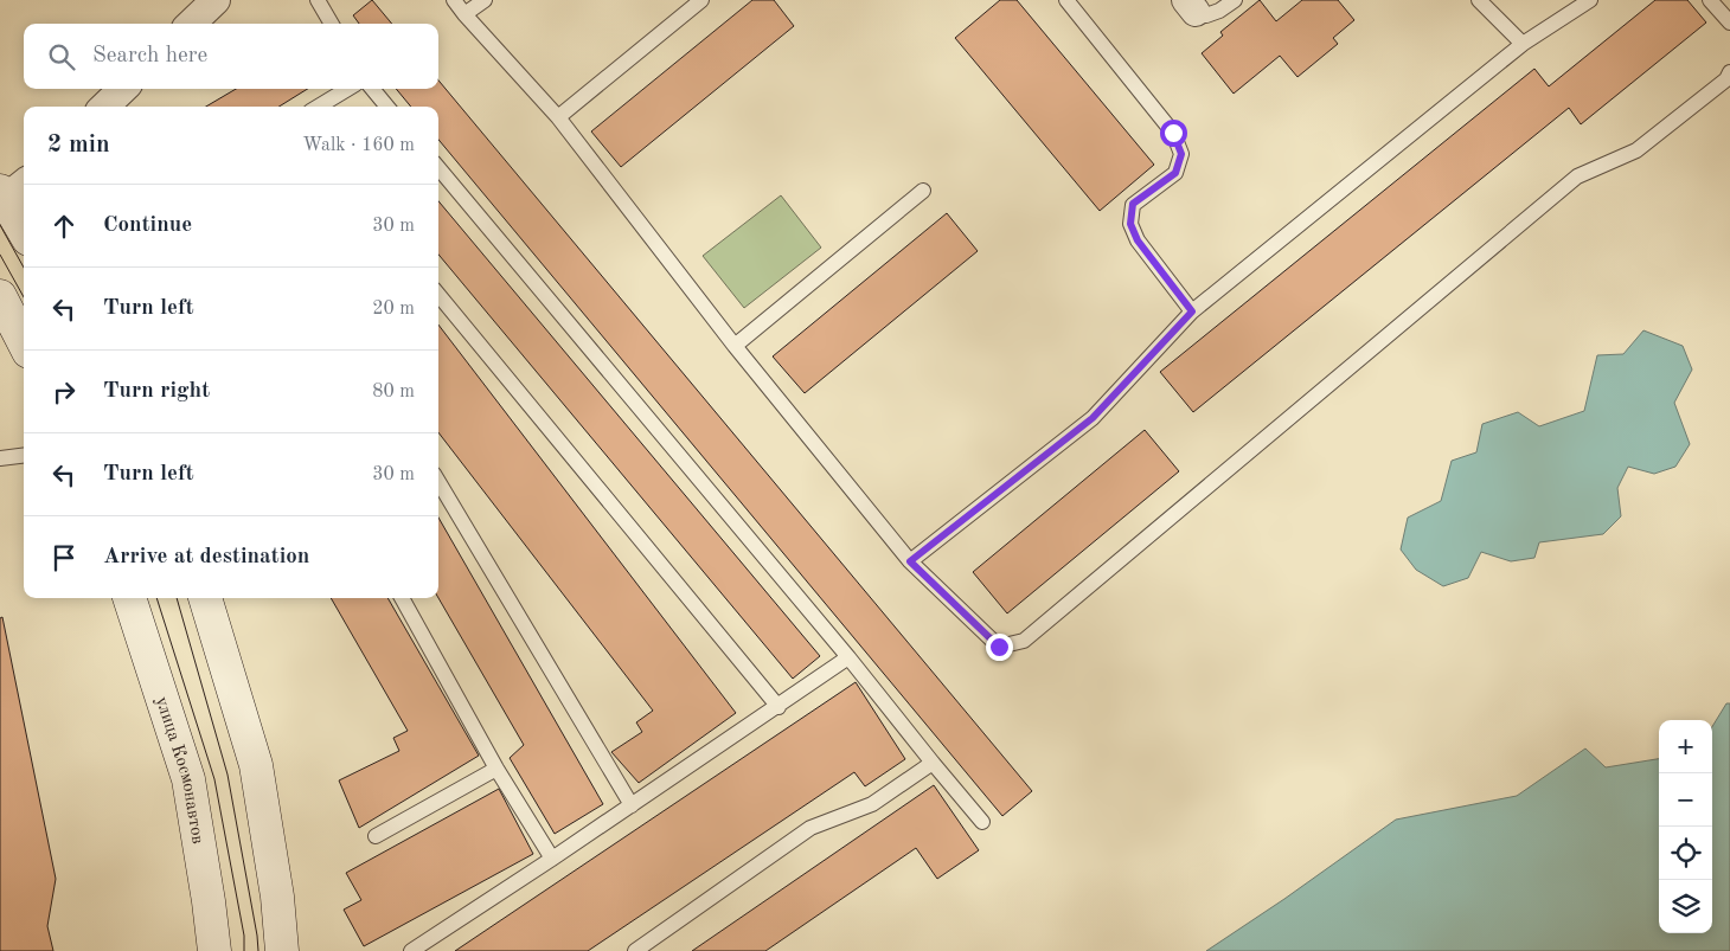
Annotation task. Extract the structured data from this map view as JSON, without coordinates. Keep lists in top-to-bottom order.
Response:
{
  "streets": {
    "main road": ["улица Космонавтов"]
  },
  "page": {
    "search": "Search here",
    "heading": ["2 min", "Walk · 160 m"],
    "list": [
      ["Continue", "30 m"],
      ["Turn left", "20 m"],
      ["Turn right", "80 m"],
      ["Turn left", "30 m"],
      "Arrive at destination"
    ],
    "map_buttons": ["+", "−"]
  }
}
